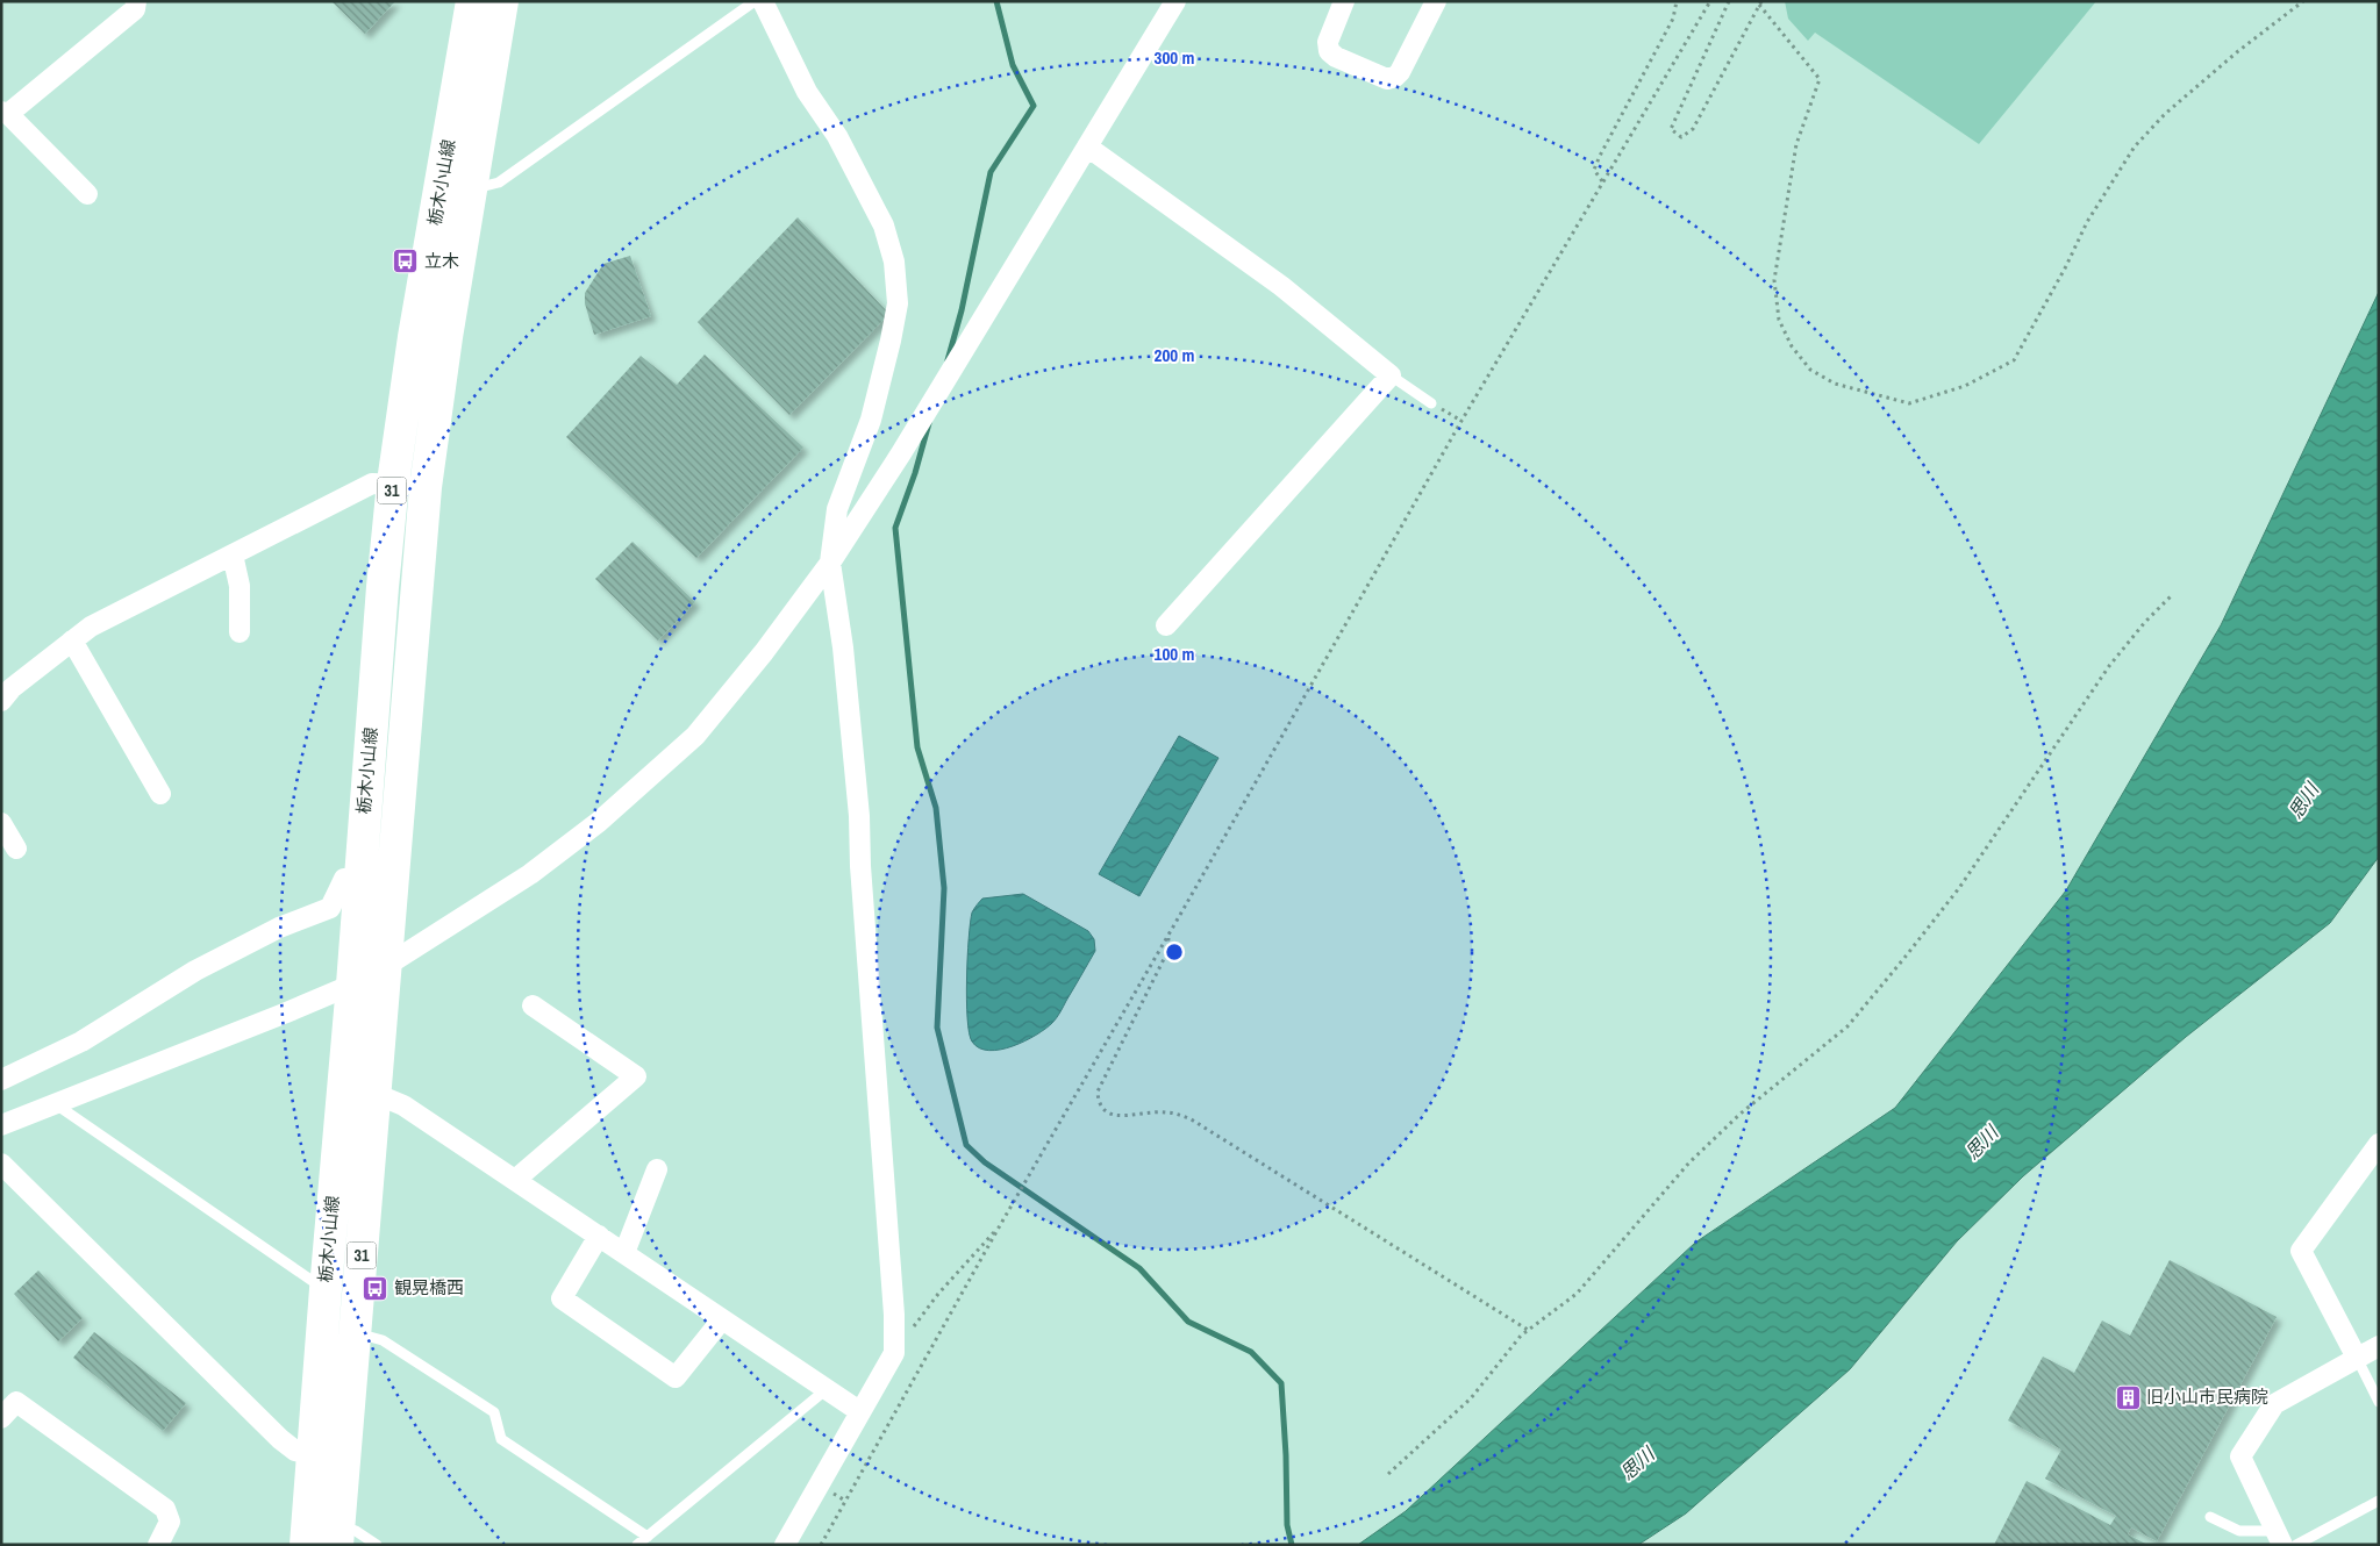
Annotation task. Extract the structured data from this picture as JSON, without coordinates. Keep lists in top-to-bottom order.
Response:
{
  "streets": {
    "main road": ["栃木小山線", "31"]
  },
  "water": ["思川"],
  "places": {
    "bus stop": ["立木", "観晃橋西"],
    "building": ["旧小山市民病院"]
  },
  "rings": ["300 m", "200 m", "100 m"]
}
